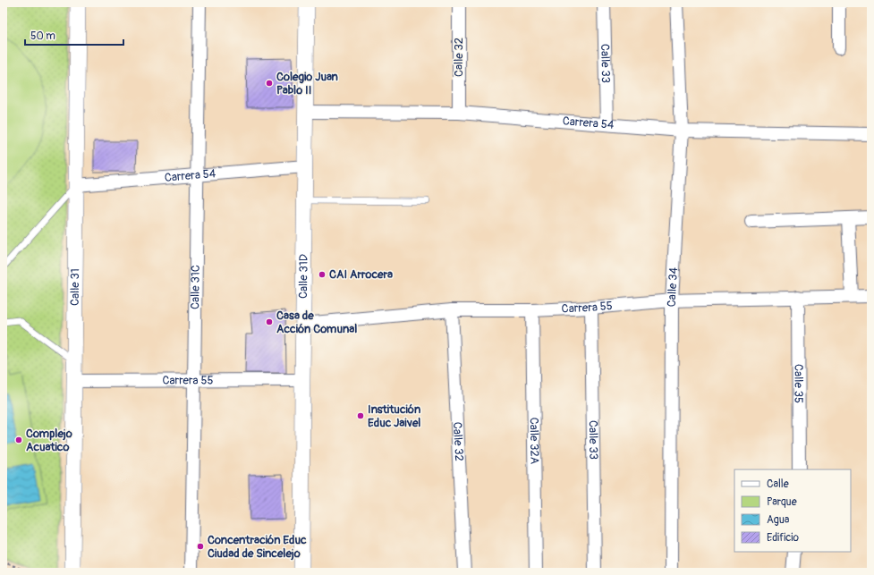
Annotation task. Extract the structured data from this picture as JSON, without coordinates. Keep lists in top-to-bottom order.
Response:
{
  "streets": {
    "street": [
      "Calle 32",
      "Calle 33",
      "Carrera 54",
      "Calle 31D",
      "Calle 31C",
      "Calle 34",
      "Calle 31",
      "Carrera 55",
      "Calle 35",
      "Calle 32A"
    ]
  },
  "crossings": [
    ["Calle 32", "Carrera 54"],
    ["Calle 32", "Carrera 55"],
    ["Calle 33", "Carrera 54"],
    ["Calle 33", "Carrera 55"],
    ["Carrera 54", "Calle 31D"],
    ["Carrera 54", "Calle 31C"],
    ["Carrera 54", "Calle 34"],
    ["Carrera 54", "Calle 31"],
    ["Calle 31D", "Carrera 55"],
    ["Calle 31C", "Carrera 55"],
    ["Calle 34", "Carrera 55"],
    ["Calle 31", "Carrera 55"],
    ["Carrera 55", "Calle 35"],
    ["Carrera 55", "Calle 32A"]
  ],
  "places": [
    "Colegio Juan Pablo II",
    "CAI Arrocera",
    "Casa de Acción Comunal",
    "Institución Educ Jaivel",
    "Complejo Acuatico",
    "Concentración Educ Ciudad de Sincelejo"
  ],
  "legend": [
    "Calle",
    "Parque",
    "Agua",
    "Edificio"
  ],
  "scale_bar": "50 m"
}
